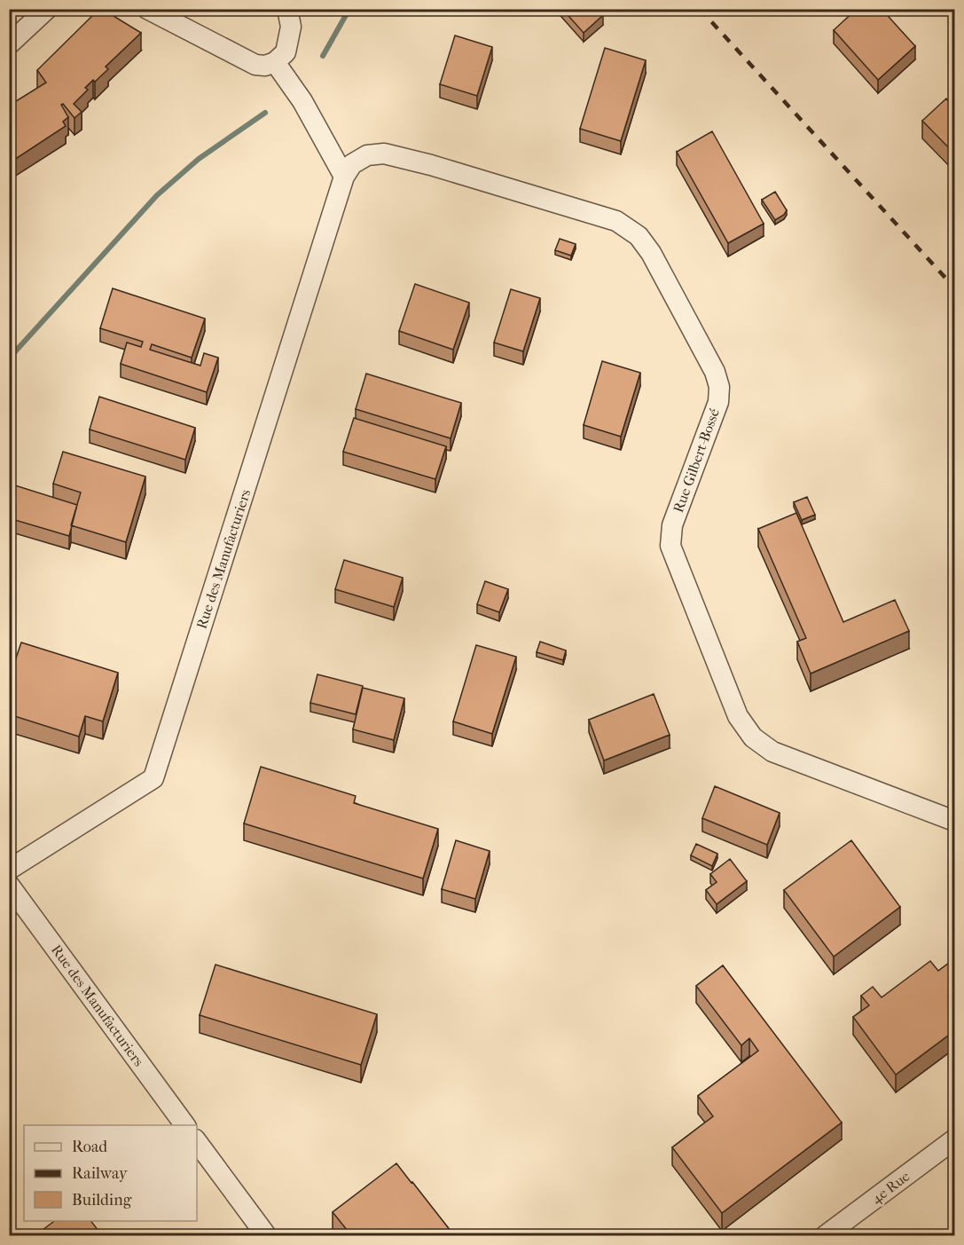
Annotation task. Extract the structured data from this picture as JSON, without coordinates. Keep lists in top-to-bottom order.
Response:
{
  "streets": {
    "street": ["Rue Gilbert-Bossé", "Rue des Manufacturiers", "4e Rue"]
  },
  "crossings": [
    ["Rue Gilbert-Bossé", "Rue des Manufacturiers"]
  ],
  "legend": ["Road", "Railway", "Building"]
}
